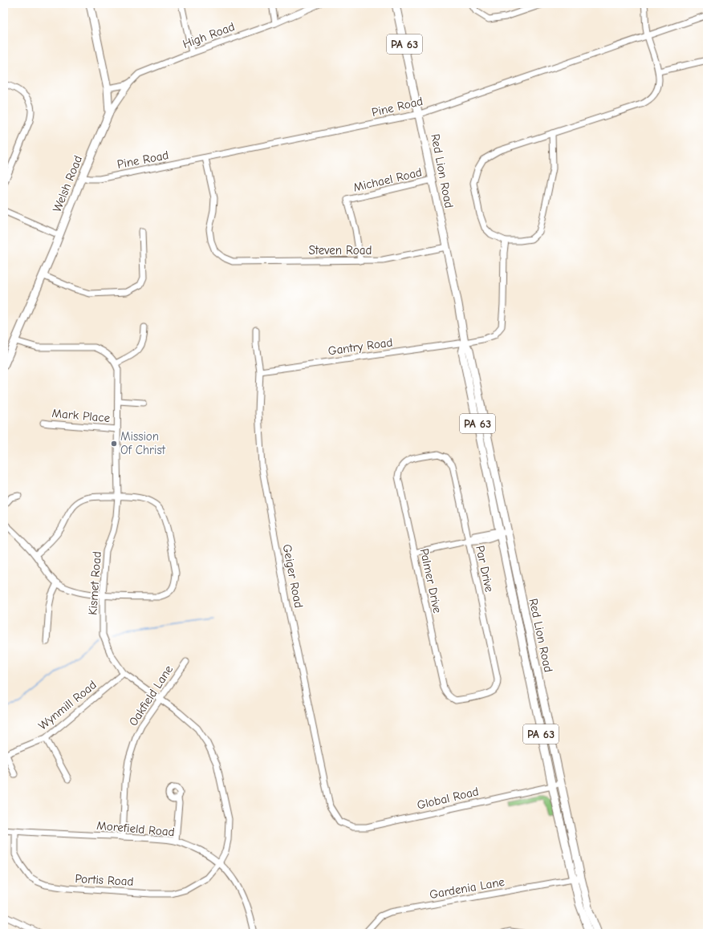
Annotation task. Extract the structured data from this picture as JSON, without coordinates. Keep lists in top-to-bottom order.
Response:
{
  "streets": {
    "main road": ["PA 63", "Red Lion Road", "Welsh Road"],
    "street": [
      "High Road",
      "Pine Road",
      "Michael Road",
      "Steven Road",
      "Gantry Road",
      "Mark Place",
      "Par Drive",
      "Geiger Road",
      "Palmer Drive",
      "Kismet Road",
      "Oakfield Lane",
      "Wynmill Road",
      "Global Road",
      "Morefield Road",
      "Portis Road",
      "Gardenia Lane"
    ]
  },
  "crossings": [
    ["High Road", "Welsh Road"],
    ["Pine Road", "Red Lion Road"],
    ["Pine Road", "Welsh Road"],
    ["Pine Road", "Steven Road"],
    ["Red Lion Road", "Michael Road"],
    ["Red Lion Road", "Steven Road"],
    ["Red Lion Road", "Gantry Road"],
    ["Red Lion Road", "Global Road"],
    ["Red Lion Road", "Gardenia Lane"],
    ["Michael Road", "Steven Road"],
    ["Gantry Road", "Geiger Road"],
    ["Mark Place", "Kismet Road"],
    ["Par Drive", "Palmer Drive"],
    ["Geiger Road", "Global Road"],
    ["Kismet Road", "Oakfield Lane"],
    ["Kismet Road", "Wynmill Road"],
    ["Kismet Road", "Morefield Road"],
    ["Kismet Road", "Portis Road"],
    ["Oakfield Lane", "Morefield Road"],
    ["Morefield Road", "Portis Road"]
  ],
  "places": ["Mission Of Christ"]
}
